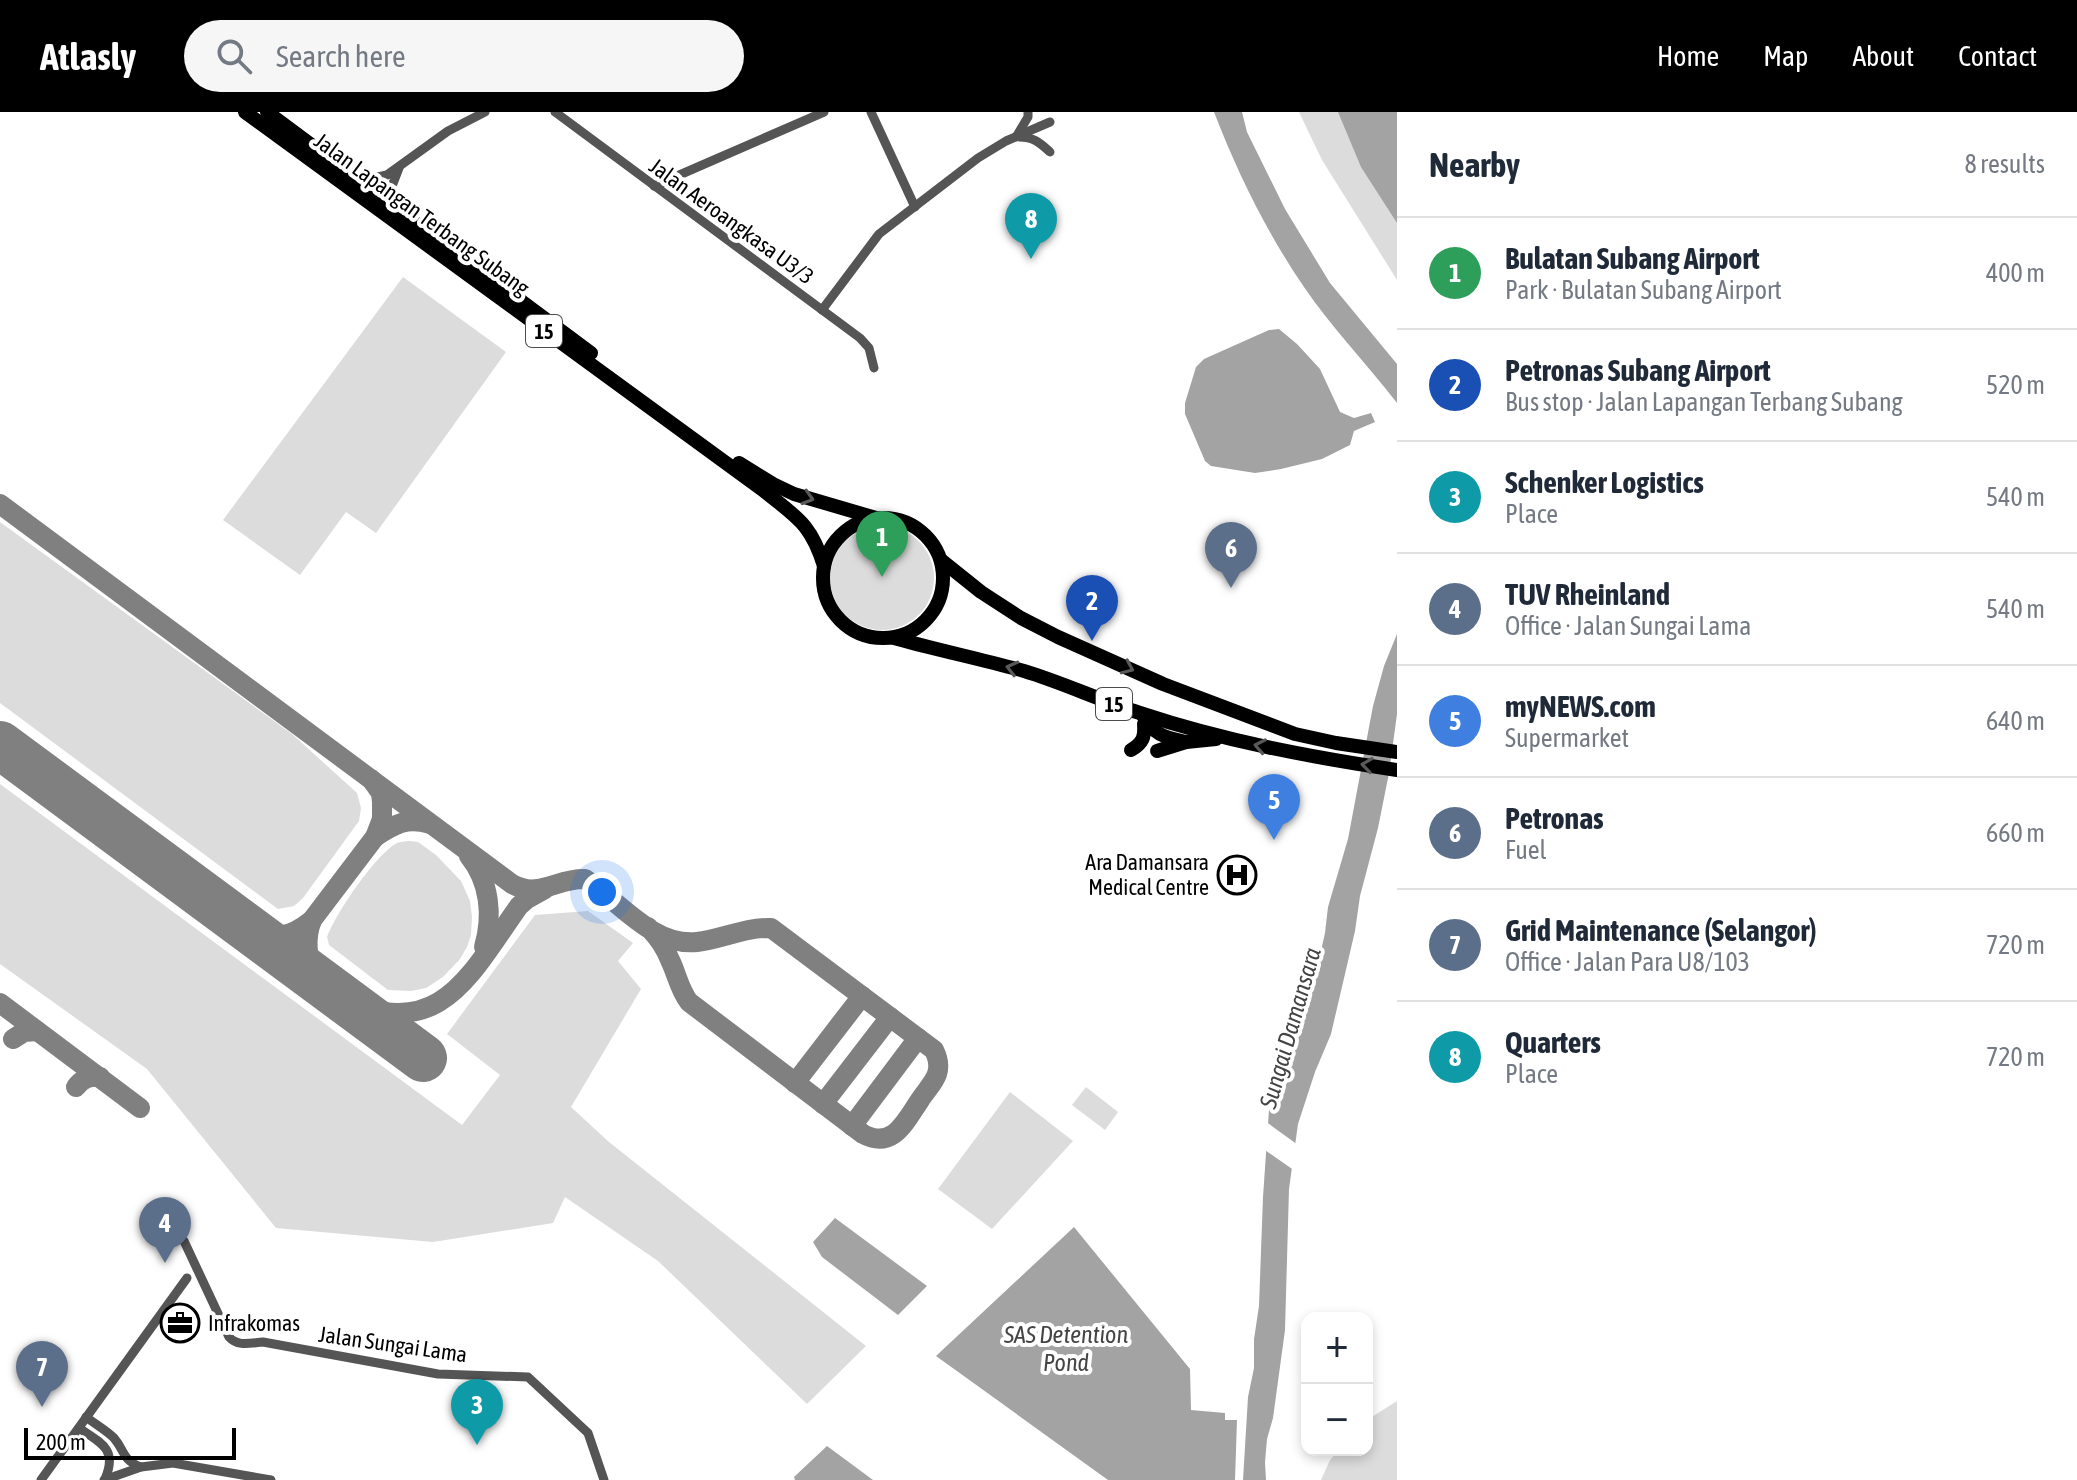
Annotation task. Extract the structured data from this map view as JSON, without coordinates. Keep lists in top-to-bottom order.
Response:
{
  "streets": {
    "main road": ["Jalan Lapangan Terbang Subang", "15"],
    "street": ["Jalan Aeroangkasa U3/3", "Jalan Sungai Lama"]
  },
  "crossings": [
    ["Jalan Lapangan Terbang Subang", "15"]
  ],
  "water": ["Sungai Damansara", "SAS Detention Pond"],
  "places": {
    "hospital": ["Ara Damansara Medical Centre"],
    "office": ["Infrakomas"]
  },
  "scale_bar": "200 m",
  "page": {
    "header": "Atlasly",
    "search": "Search here",
    "nav": [
      "Home",
      "Map",
      "About",
      "Contact"
    ],
    "heading": ["Nearby", "8 results"],
    "pins": [
      "8",
      "1",
      "6",
      "2",
      "5",
      "4",
      "7",
      "3"
    ],
    "list": [
      {
        "mark": "1",
        "name": "Bulatan Subang Airport",
        "note": "Park · Bulatan Subang Airport",
        "value": "400 m"
      },
      {
        "mark": "2",
        "name": "Petronas Subang Airport",
        "note": "Bus stop · Jalan Lapangan Terbang Subang",
        "value": "520 m"
      },
      {
        "mark": "3",
        "name": "Schenker Logistics",
        "note": "Place",
        "value": "540 m"
      },
      {
        "mark": "4",
        "name": "TUV Rheinland",
        "note": "Office · Jalan Sungai Lama",
        "value": "540 m"
      },
      {
        "mark": "5",
        "name": "myNEWS.com",
        "note": "Supermarket",
        "value": "640 m"
      },
      {
        "mark": "6",
        "name": "Petronas",
        "note": "Fuel",
        "value": "660 m"
      },
      {
        "mark": "7",
        "name": "Grid Maintenance (Selangor)",
        "note": "Office · Jalan Para U8/103",
        "value": "720 m"
      },
      {
        "mark": "8",
        "name": "Quarters",
        "note": "Place",
        "value": "720 m"
      }
    ],
    "map_buttons": ["+", "−"],
    "scale": "200 m"
  }
}
